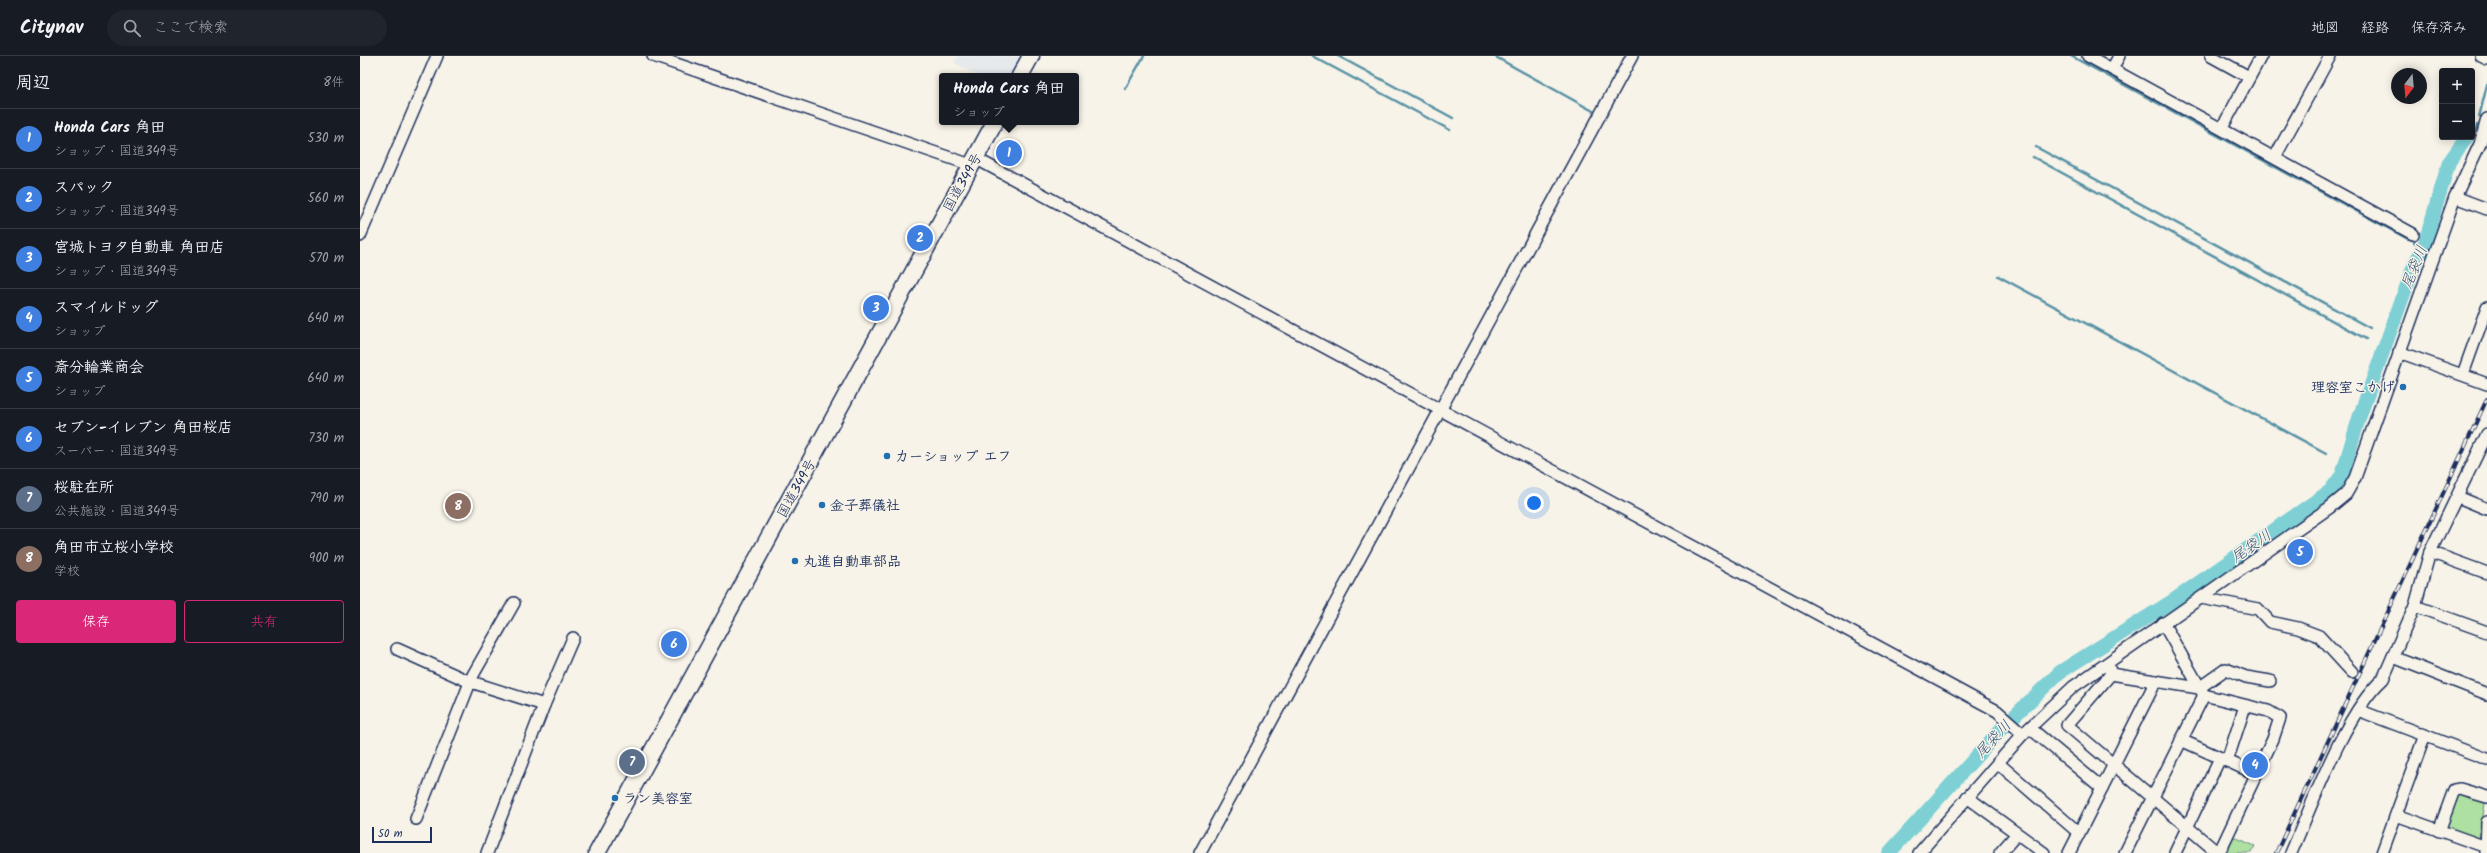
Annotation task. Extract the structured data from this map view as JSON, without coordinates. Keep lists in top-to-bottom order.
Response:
{
  "streets": {
    "highway": ["国道349号"]
  },
  "water": ["尾袋川"],
  "places": [
    "理容室こかげ",
    "カーショップ エフ",
    "金子葬儀社",
    "丸進自動車部品",
    "ラン美容室"
  ],
  "scale_bar": "50 m",
  "north": "bottom",
  "page": {
    "header": "Citynav",
    "search": "ここで検索",
    "nav": ["地図", "経路", "保存済み"],
    "heading": ["周辺", "8件"],
    "map_buttons": ["+", "−"],
    "popup": ["Honda Cars 角田", "ショップ"],
    "list": [
      {
        "mark": "1",
        "name": "Honda Cars 角田",
        "note": "ショップ · 国道349号",
        "value": "530 m"
      },
      {
        "mark": "2",
        "name": "スパック",
        "note": "ショップ · 国道349号",
        "value": "560 m"
      },
      {
        "mark": "3",
        "name": "宮城トヨタ自動車 角田店",
        "note": "ショップ · 国道349号",
        "value": "570 m"
      },
      {
        "mark": "4",
        "name": "スマイルドッグ",
        "note": "ショップ",
        "value": "640 m"
      },
      {
        "mark": "5",
        "name": "斎分輪業商会",
        "note": "ショップ",
        "value": "640 m"
      },
      {
        "mark": "6",
        "name": "セブン-イレブン 角田桜店",
        "note": "スーパー · 国道349号",
        "value": "730 m"
      },
      {
        "mark": "7",
        "name": "桜駐在所",
        "note": "公共施設 · 国道349号",
        "value": "790 m"
      },
      {
        "mark": "8",
        "name": "角田市立桜小学校",
        "note": "学校",
        "value": "900 m"
      }
    ],
    "pins": [
      "1",
      "2",
      "3",
      "8",
      "5",
      "6",
      "7",
      "4"
    ],
    "buttons": ["保存", "共有"],
    "scale": "50 m"
  }
}
